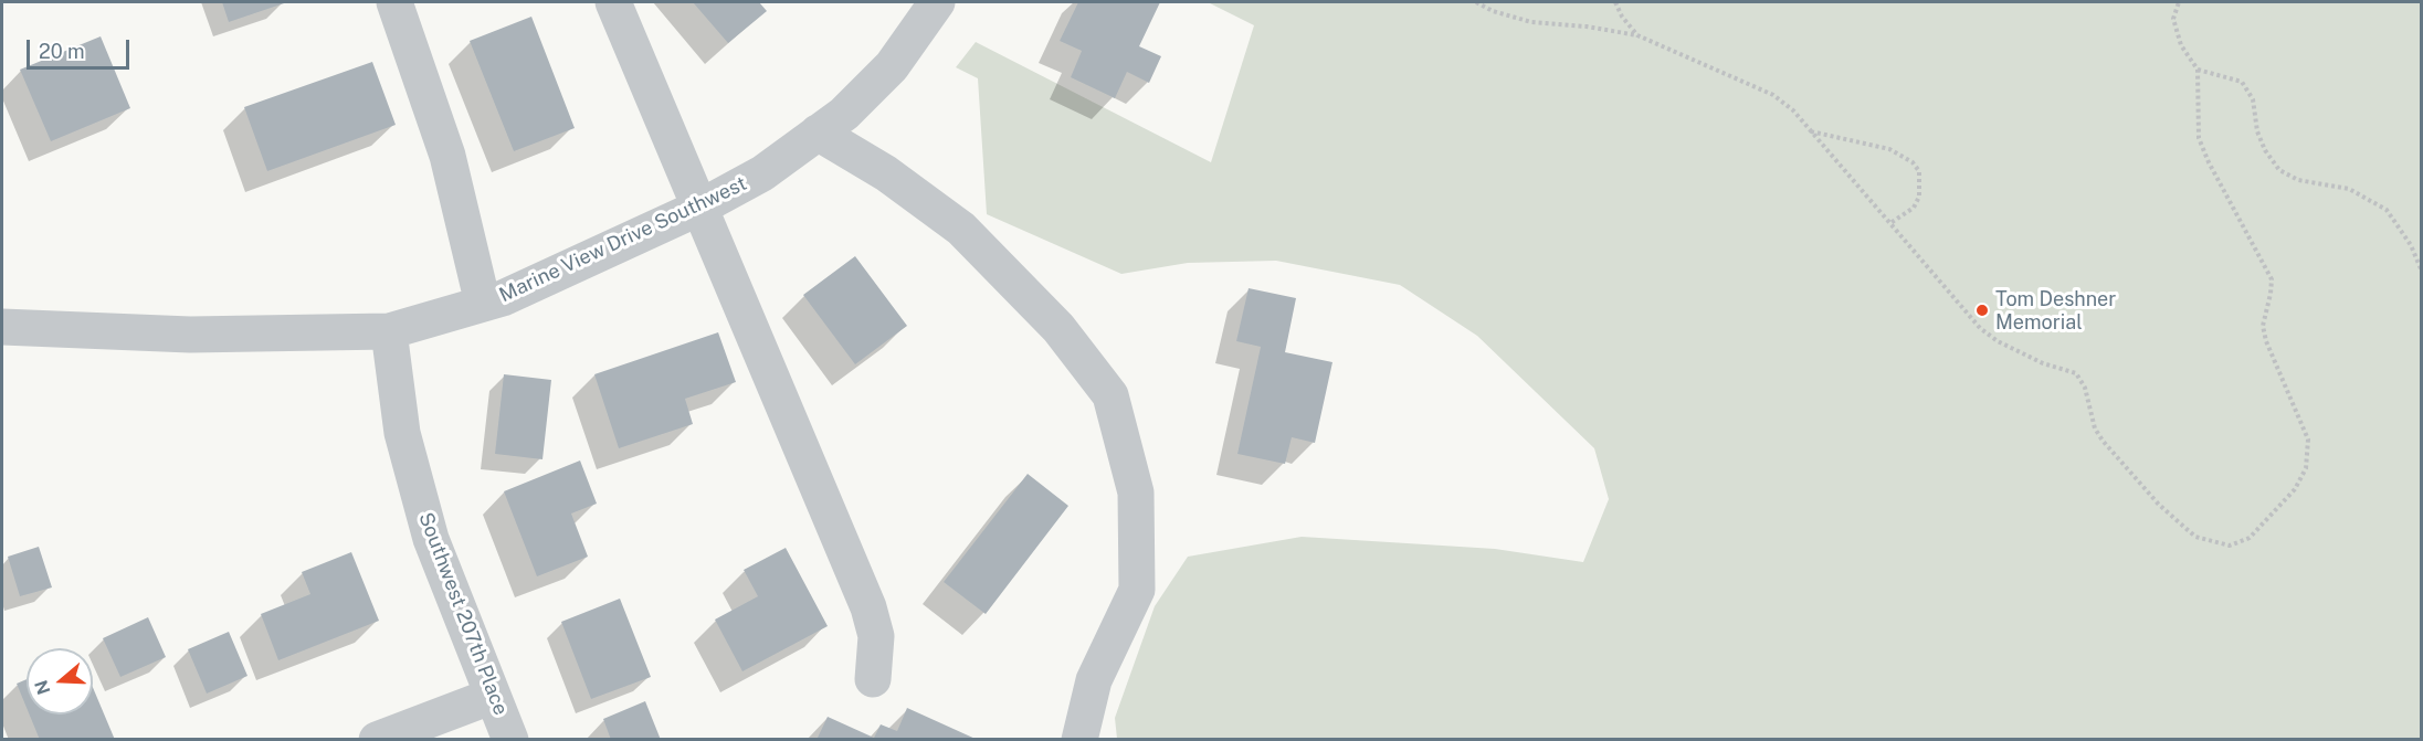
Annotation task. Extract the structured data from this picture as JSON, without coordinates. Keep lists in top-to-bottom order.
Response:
{
  "streets": {
    "street": ["Marine View Drive Southwest", "Southwest 207th Place"]
  },
  "crossings": [
    ["Marine View Drive Southwest", "Southwest 207th Place"]
  ],
  "places": ["Tom Deshner Memorial"],
  "scale_bar": "20 m",
  "north": "left"
}
